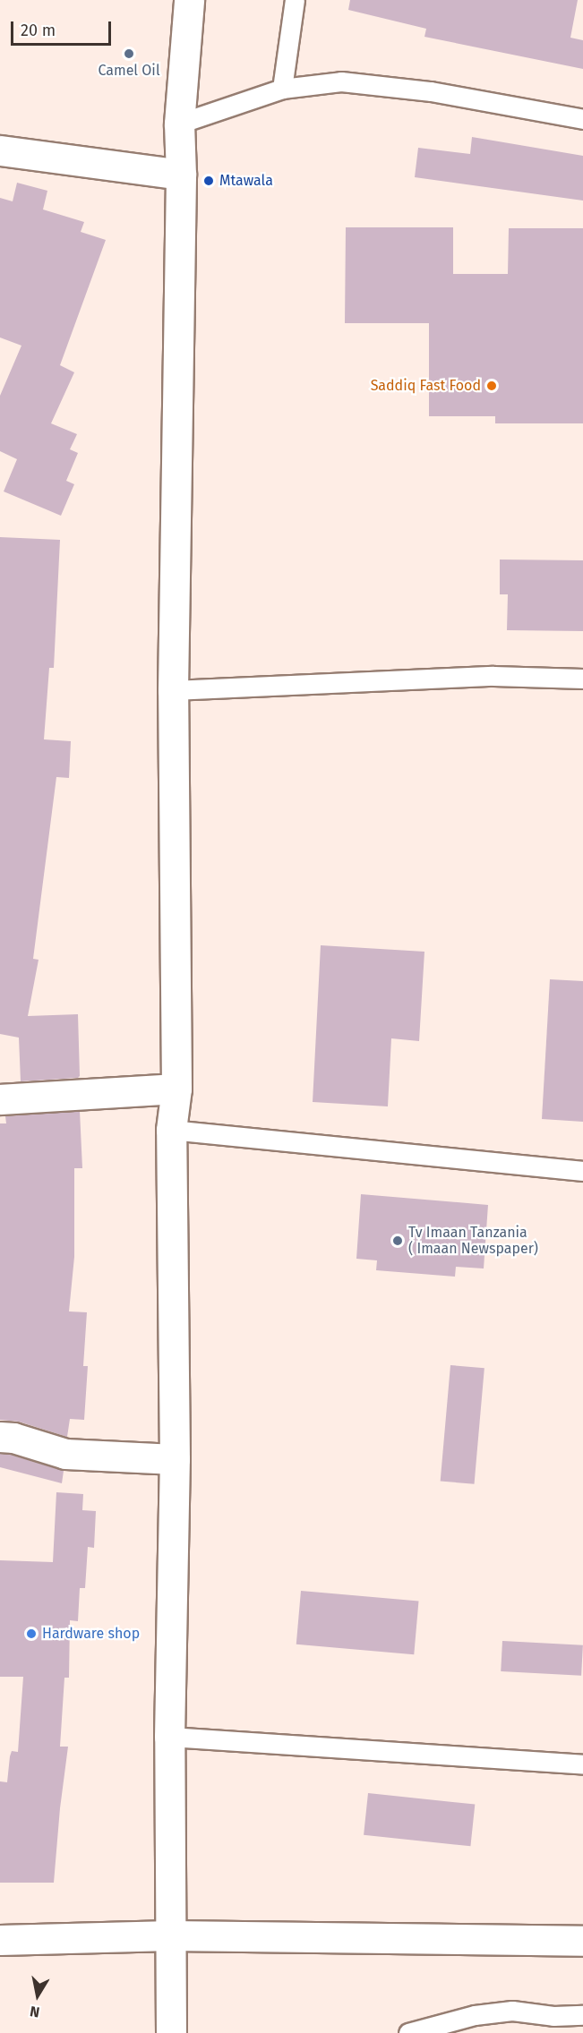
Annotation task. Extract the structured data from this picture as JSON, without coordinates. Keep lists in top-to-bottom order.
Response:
{
  "places": [
    "Camel Oil",
    "Mtawala",
    "Saddiq Fast Food",
    "Tv Imaan Tanzania ( Imaan Newspaper)",
    "Hardware shop"
  ],
  "scale_bar": "20 m",
  "north": "bottom"
}
